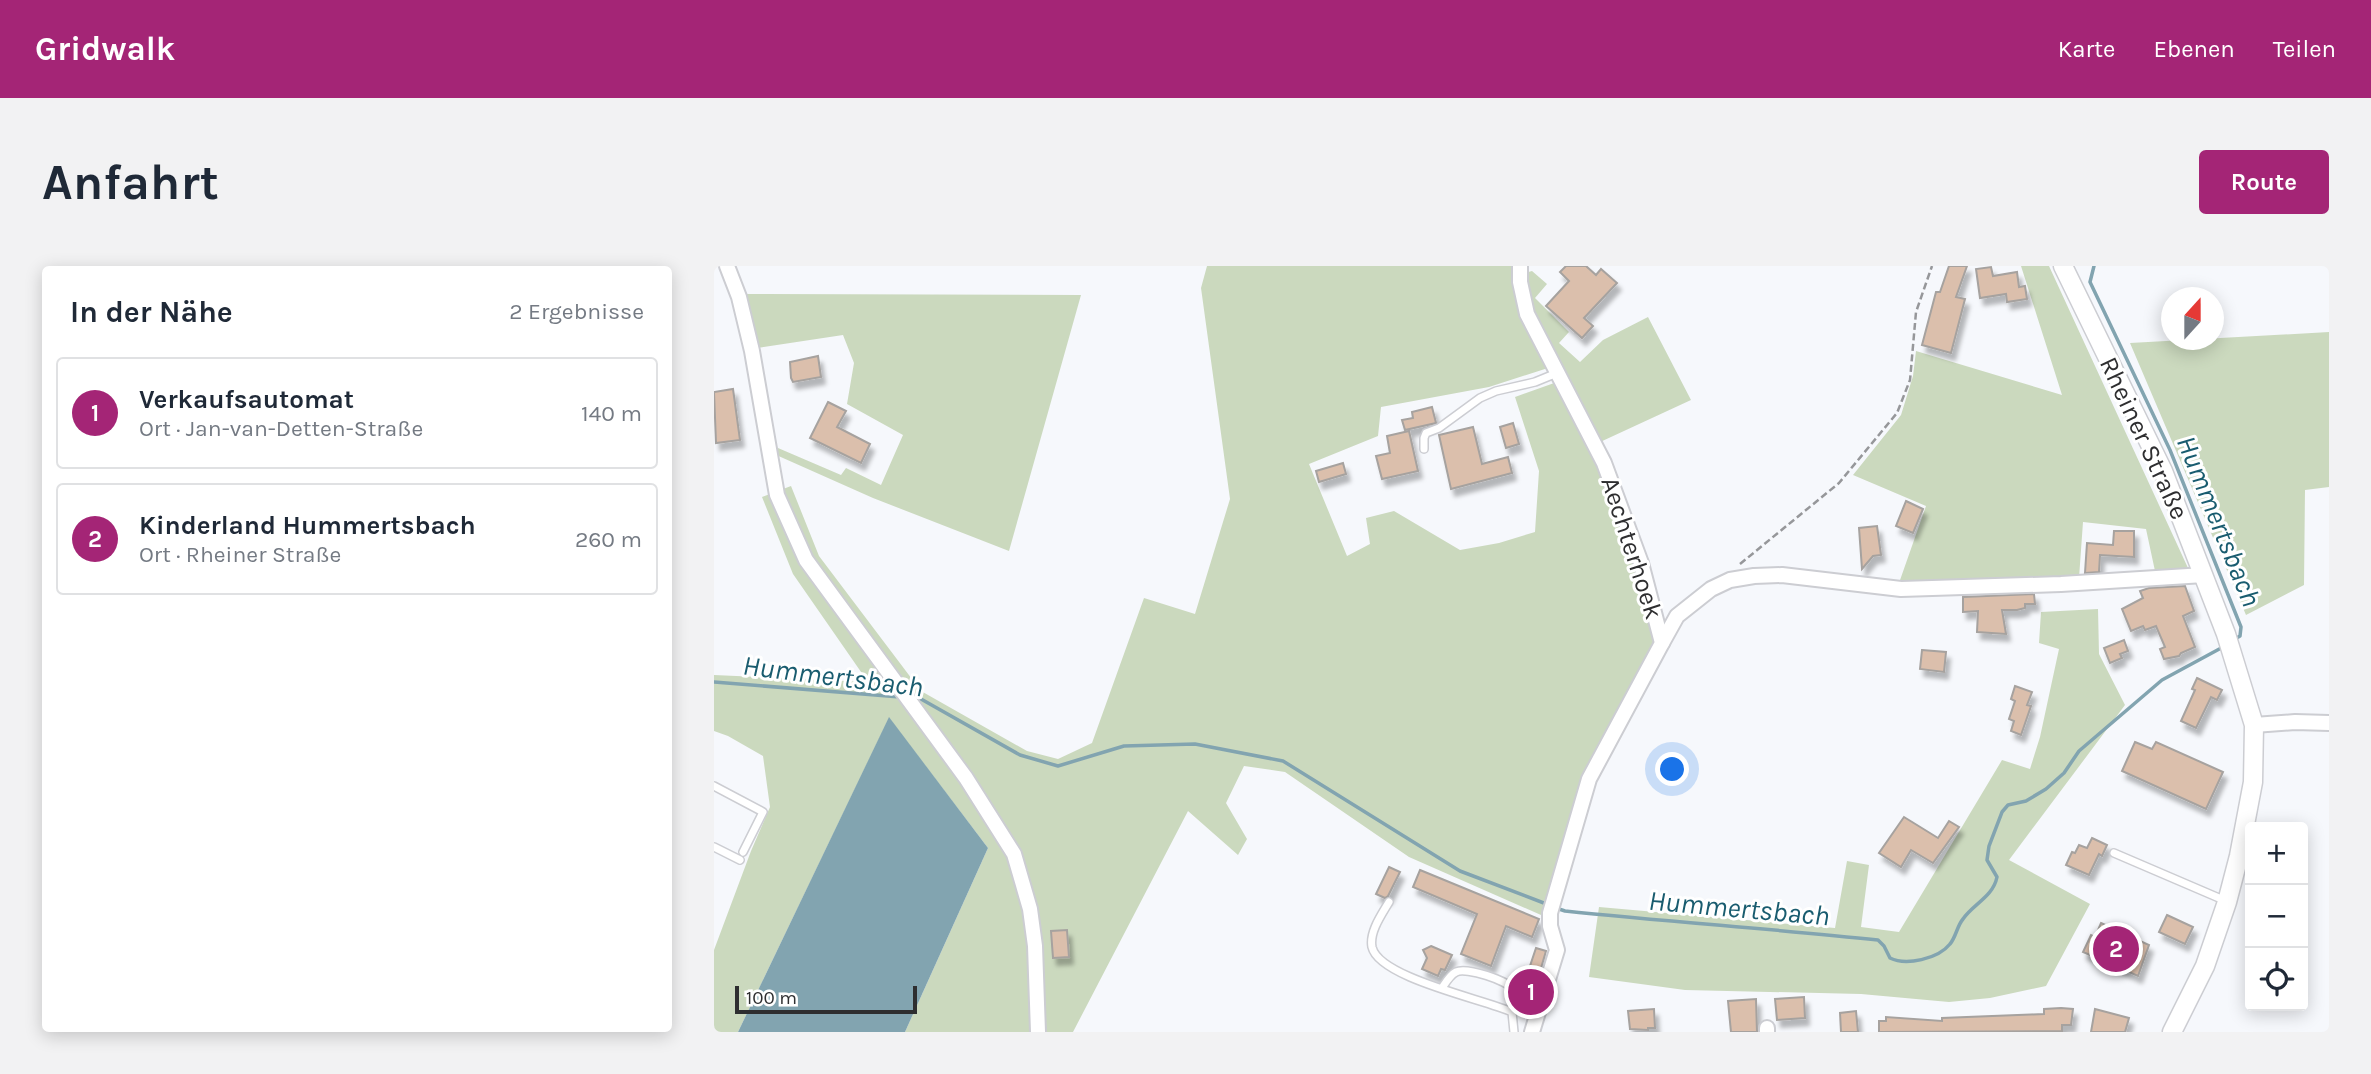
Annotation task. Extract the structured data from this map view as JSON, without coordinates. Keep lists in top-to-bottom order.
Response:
{
  "streets": {
    "street": ["Rheiner Straße", "Aechterhoek"]
  },
  "water": ["Hummertsbach"],
  "scale_bar": "100 m",
  "north": "top",
  "page": {
    "header": "Gridwalk",
    "nav": ["Karte", "Ebenen", "Teilen"],
    "buttons": "Route",
    "title": "Anfahrt",
    "heading": ["In der Nähe", "2 Ergebnisse"],
    "list": [
      {
        "mark": "1",
        "name": "Verkaufsautomat",
        "note": "Ort · Jan-van-Detten-Straße",
        "value": "140 m"
      },
      {
        "mark": "2",
        "name": "Kinderland Hummertsbach",
        "note": "Ort · Rheiner Straße",
        "value": "260 m"
      }
    ],
    "map_buttons": ["+", "−"],
    "pins": ["2", "1"],
    "scale": "100 m"
  }
}
